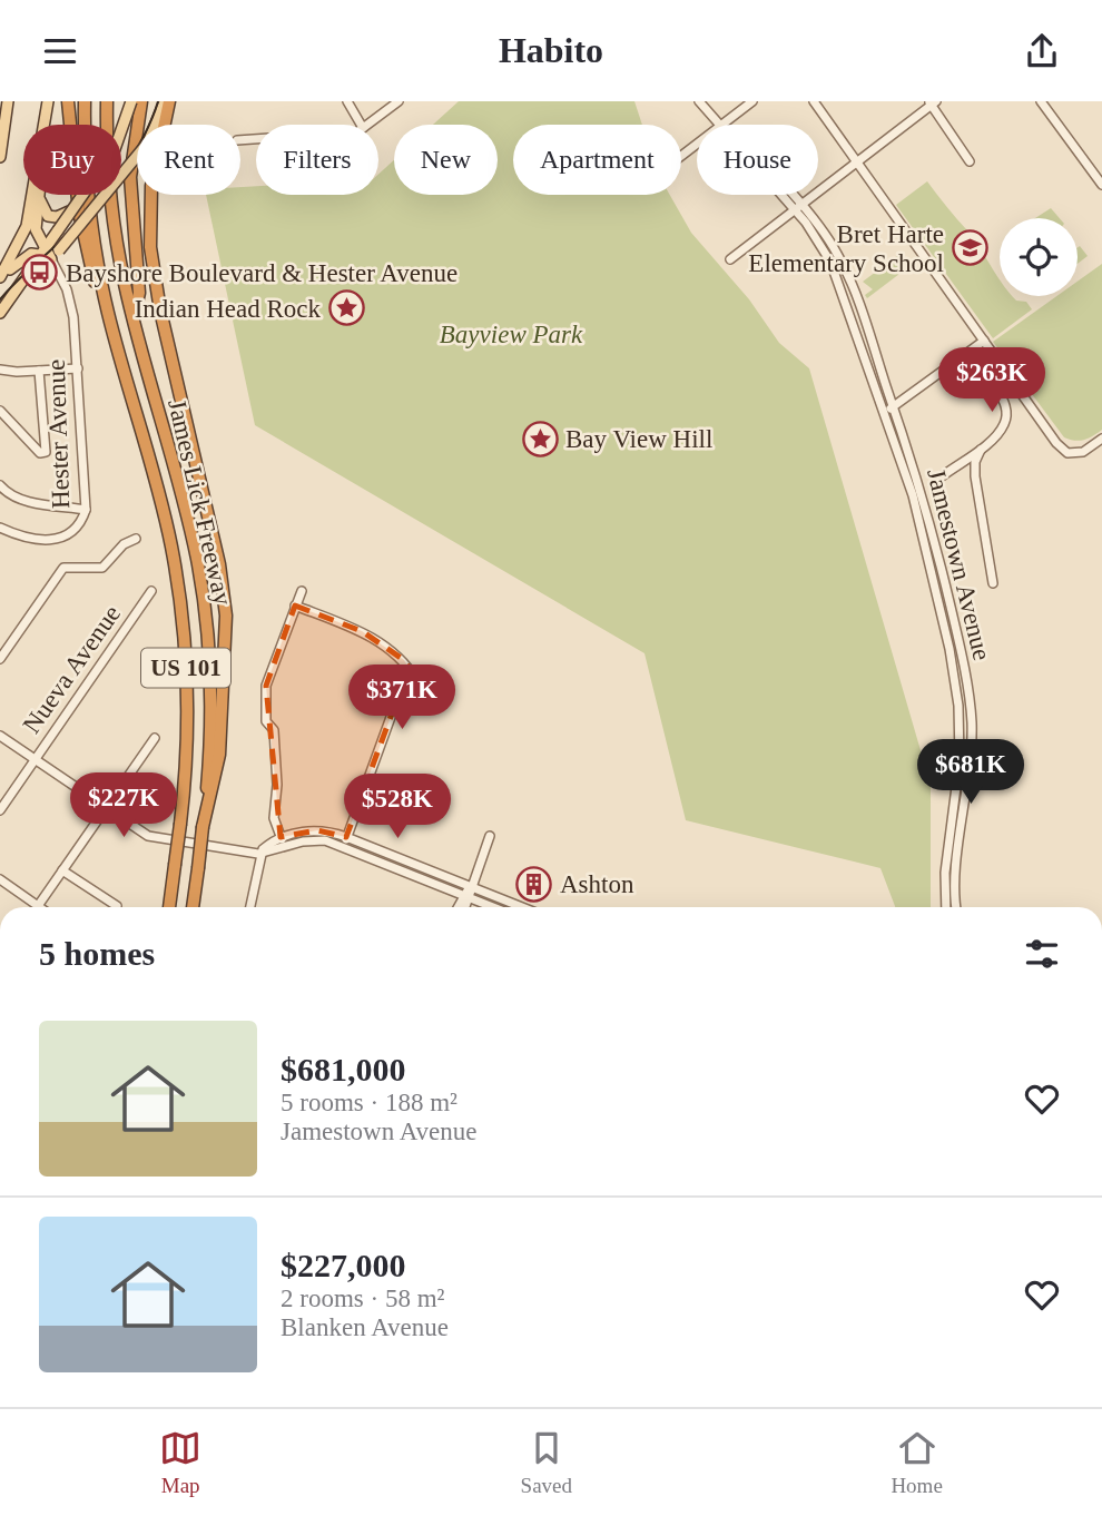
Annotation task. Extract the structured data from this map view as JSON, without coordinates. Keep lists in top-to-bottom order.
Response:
{
  "streets": {
    "highway": ["James Lick Freeway", "US 101"],
    "street": ["Hester Avenue", "Jamestown Avenue", "Nueva Avenue"]
  },
  "parks": ["Bayview Park"],
  "places": {
    "school or university": ["Bret Harte Elementary School"],
    "bus stop": ["Bayshore Boulevard & Hester Avenue"],
    "place": ["Indian Head Rock", "Bay View Hill"],
    "building": ["Ashton"]
  },
  "page": {
    "header": "Habito",
    "chip": [
      "Buy",
      "Rent",
      "Filters",
      "New",
      "Apartment",
      "House"
    ],
    "price": [
      "$263K",
      "$371K",
      "$681K",
      "$227K",
      "$528K"
    ],
    "heading": "5 homes",
    "list": [
      {
        "name": "$681,000",
        "note": "5 rooms · 188 m² · Jamestown Avenue"
      },
      {
        "name": "$227,000",
        "note": "2 rooms · 58 m² · Blanken Avenue"
      }
    ],
    "tabs": ["Map", "Saved", "Home"]
  }
}
